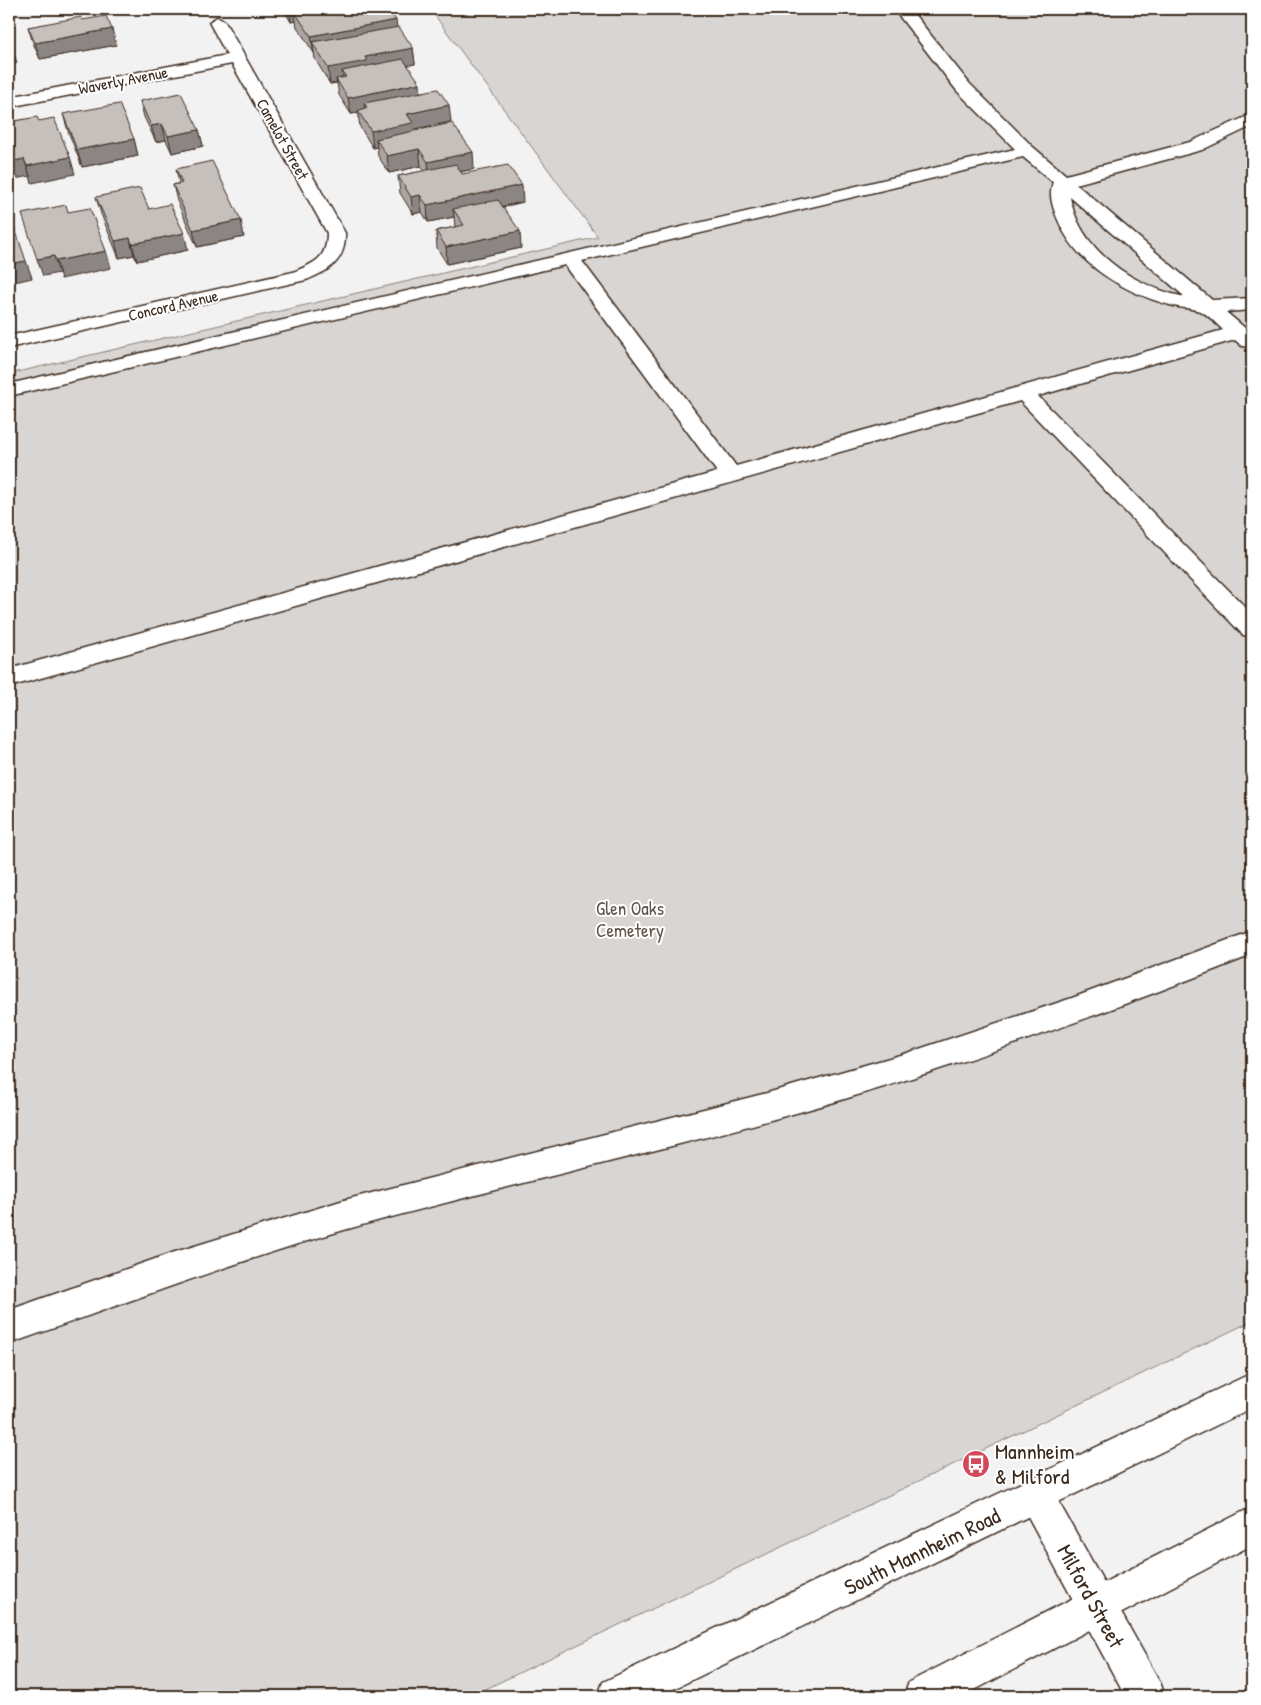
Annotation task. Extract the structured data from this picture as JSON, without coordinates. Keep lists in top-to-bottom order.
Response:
{
  "streets": {
    "street": [
      "Waverly Avenue",
      "Camelot Street",
      "Concord Avenue",
      "South Mannheim Road",
      "Milford Street"
    ]
  },
  "crossings": [
    ["Waverly Avenue", "Camelot Street"],
    ["Camelot Street", "Concord Avenue"],
    ["South Mannheim Road", "Milford Street"]
  ],
  "parks": ["Glen Oaks Cemetery"],
  "places": {
    "bus stop": ["Mannheim & Milford"]
  }
}
